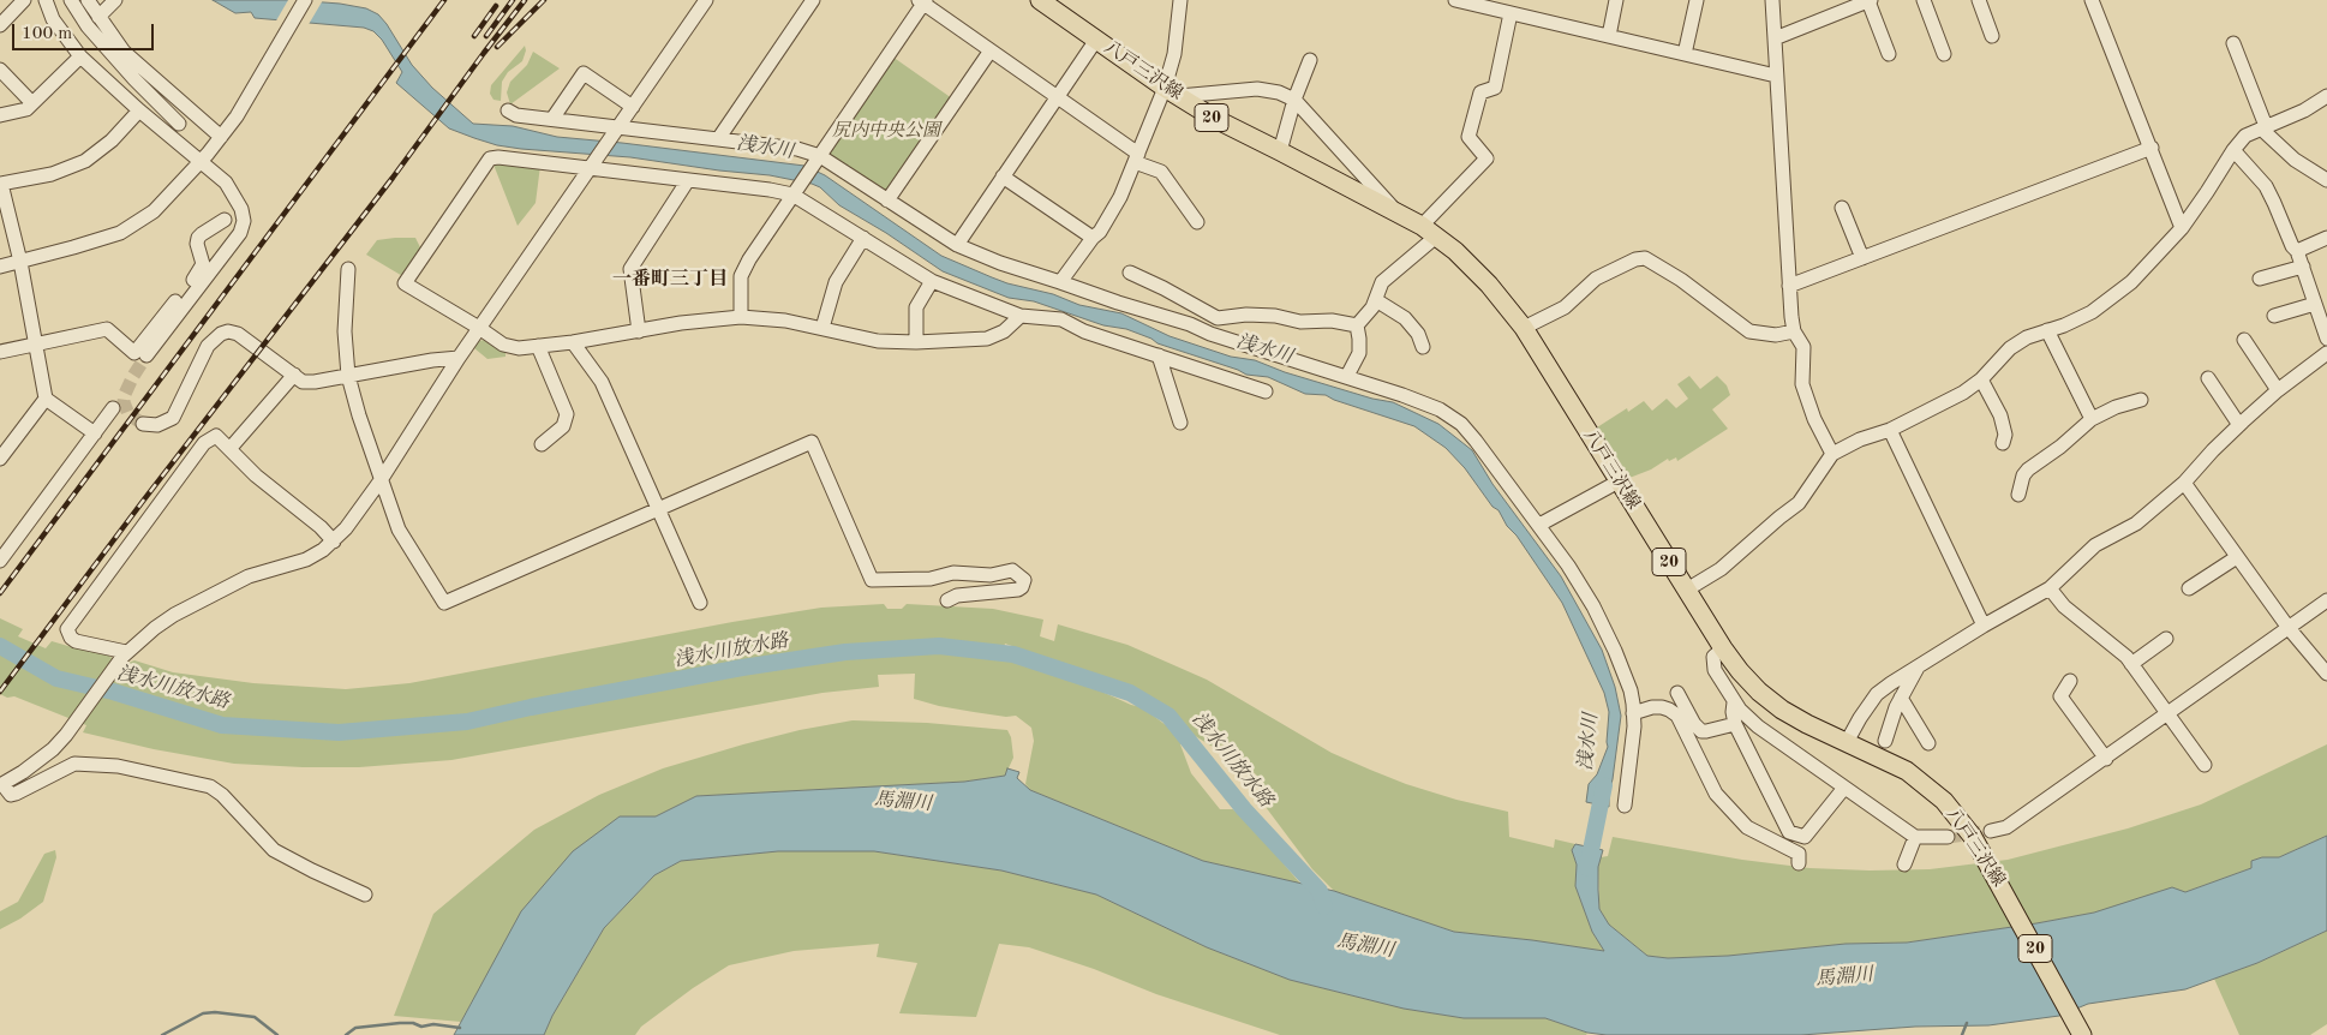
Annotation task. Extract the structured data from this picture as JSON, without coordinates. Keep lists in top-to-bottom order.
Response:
{
  "streets": {
    "main road": ["八戸三沢線", "20"]
  },
  "districts": ["一番町三丁目"],
  "water": ["浅水川", "浅水川放水路", "馬淵川"],
  "parks": ["尻内中央公園"],
  "scale_bar": "100 m"
}
